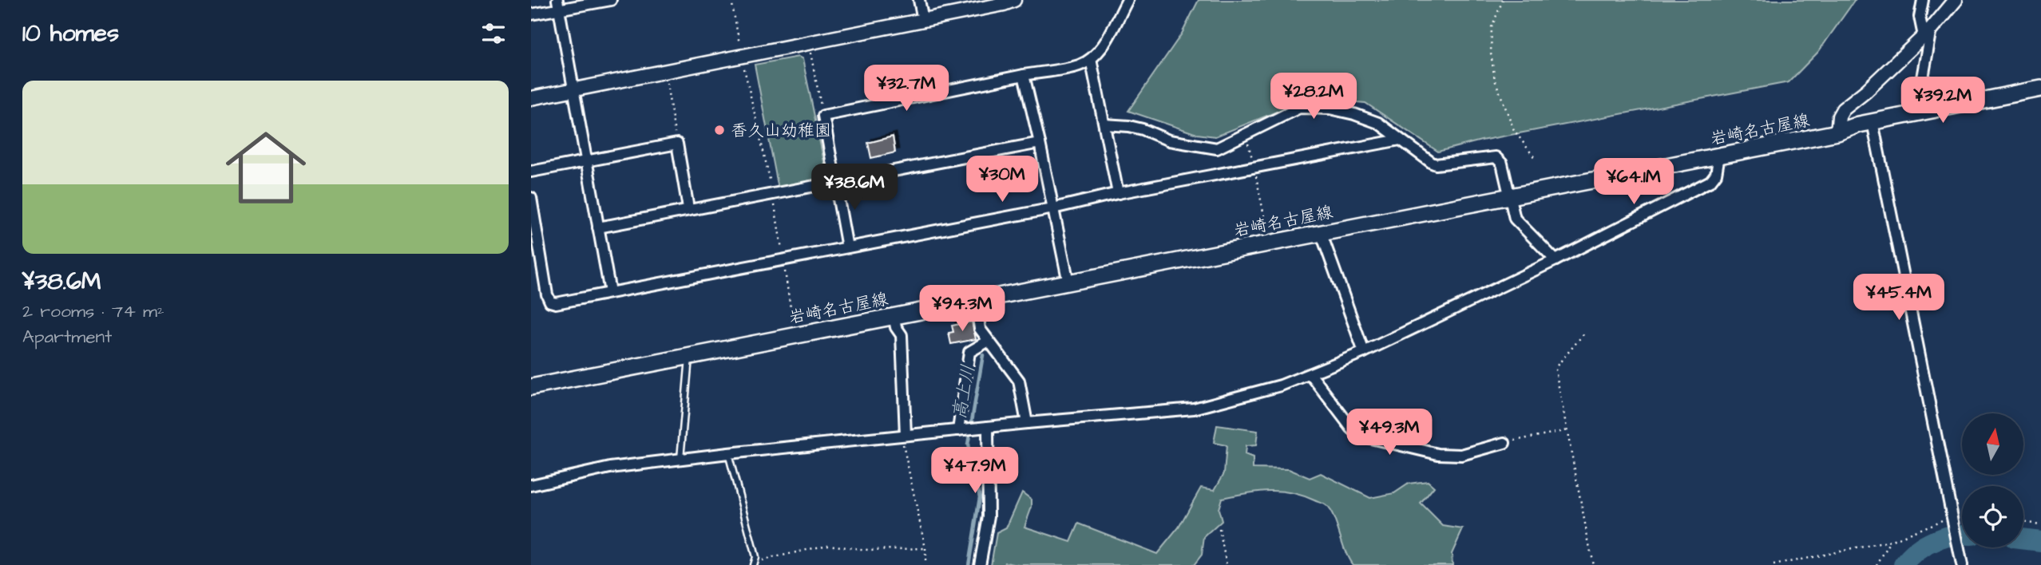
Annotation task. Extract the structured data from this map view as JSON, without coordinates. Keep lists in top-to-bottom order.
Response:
{
  "streets": {
    "main road": ["岩崎名古屋線"]
  },
  "water": ["高上川"],
  "places": ["香久山幼稚園"],
  "north": "top",
  "page": {
    "heading": "10 homes",
    "price": [
      "¥32.7M",
      "¥28.2M",
      "¥39.2M",
      "¥30M",
      "¥64.1M",
      "¥38.6M",
      "¥45.4M",
      "¥94.3M",
      "¥49.3M",
      "¥47.9M"
    ],
    "list": [
      {
        "name": "¥38.6M",
        "note": "2 rooms · 74 m² · Apartment"
      }
    ]
  }
}
